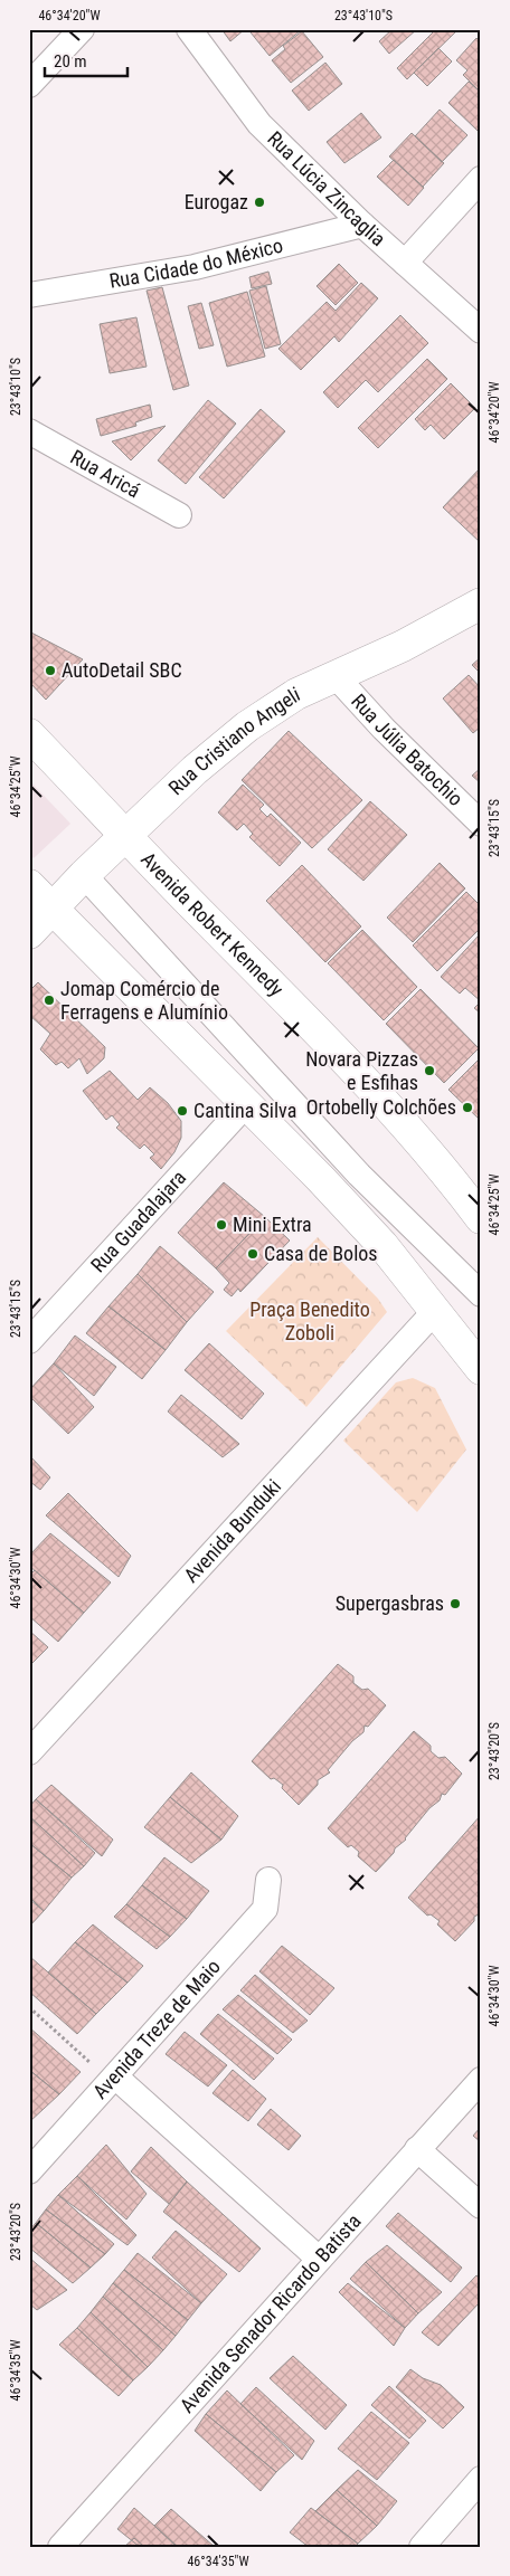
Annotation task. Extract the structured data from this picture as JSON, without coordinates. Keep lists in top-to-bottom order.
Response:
{
  "streets": {
    "main road": ["Rua Cristiano Angeli", "Avenida Robert Kennedy"],
    "street": [
      "Rua Lúcia Zincaglia",
      "Rua Cidade do México",
      "Rua Aricá",
      "Rua Júlia Batochio",
      "Rua Guadalajara",
      "Avenida Bunduki",
      "Avenida Treze de Maio",
      "Avenida Senador Ricardo Batista"
    ]
  },
  "crossings": [
    ["Rua Lúcia Zincaglia", "Rua Cidade do México"],
    ["Rua Cristiano Angeli", "Rua Júlia Batochio"],
    ["Rua Cristiano Angeli", "Avenida Robert Kennedy"]
  ],
  "parks": ["Praça Benedito Zoboli"],
  "places": [
    "Eurogaz",
    "AutoDetail SBC",
    "Jomap Comércio de Ferragens e Alumínio",
    "Novara Pizzas e Esfihas",
    "Ortobelly Colchões",
    "Cantina Silva",
    "Mini Extra",
    "Casa de Bolos",
    "Supergasbras"
  ],
  "scale_bar": "20 m",
  "coordinates": [
    "46°34'20\"W",
    "23°43'10\"S",
    "46°34'25\"W",
    "23°43'15\"S",
    "46°34'30\"W",
    "23°43'20\"S",
    "46°34'35\"W"
  ]
}
